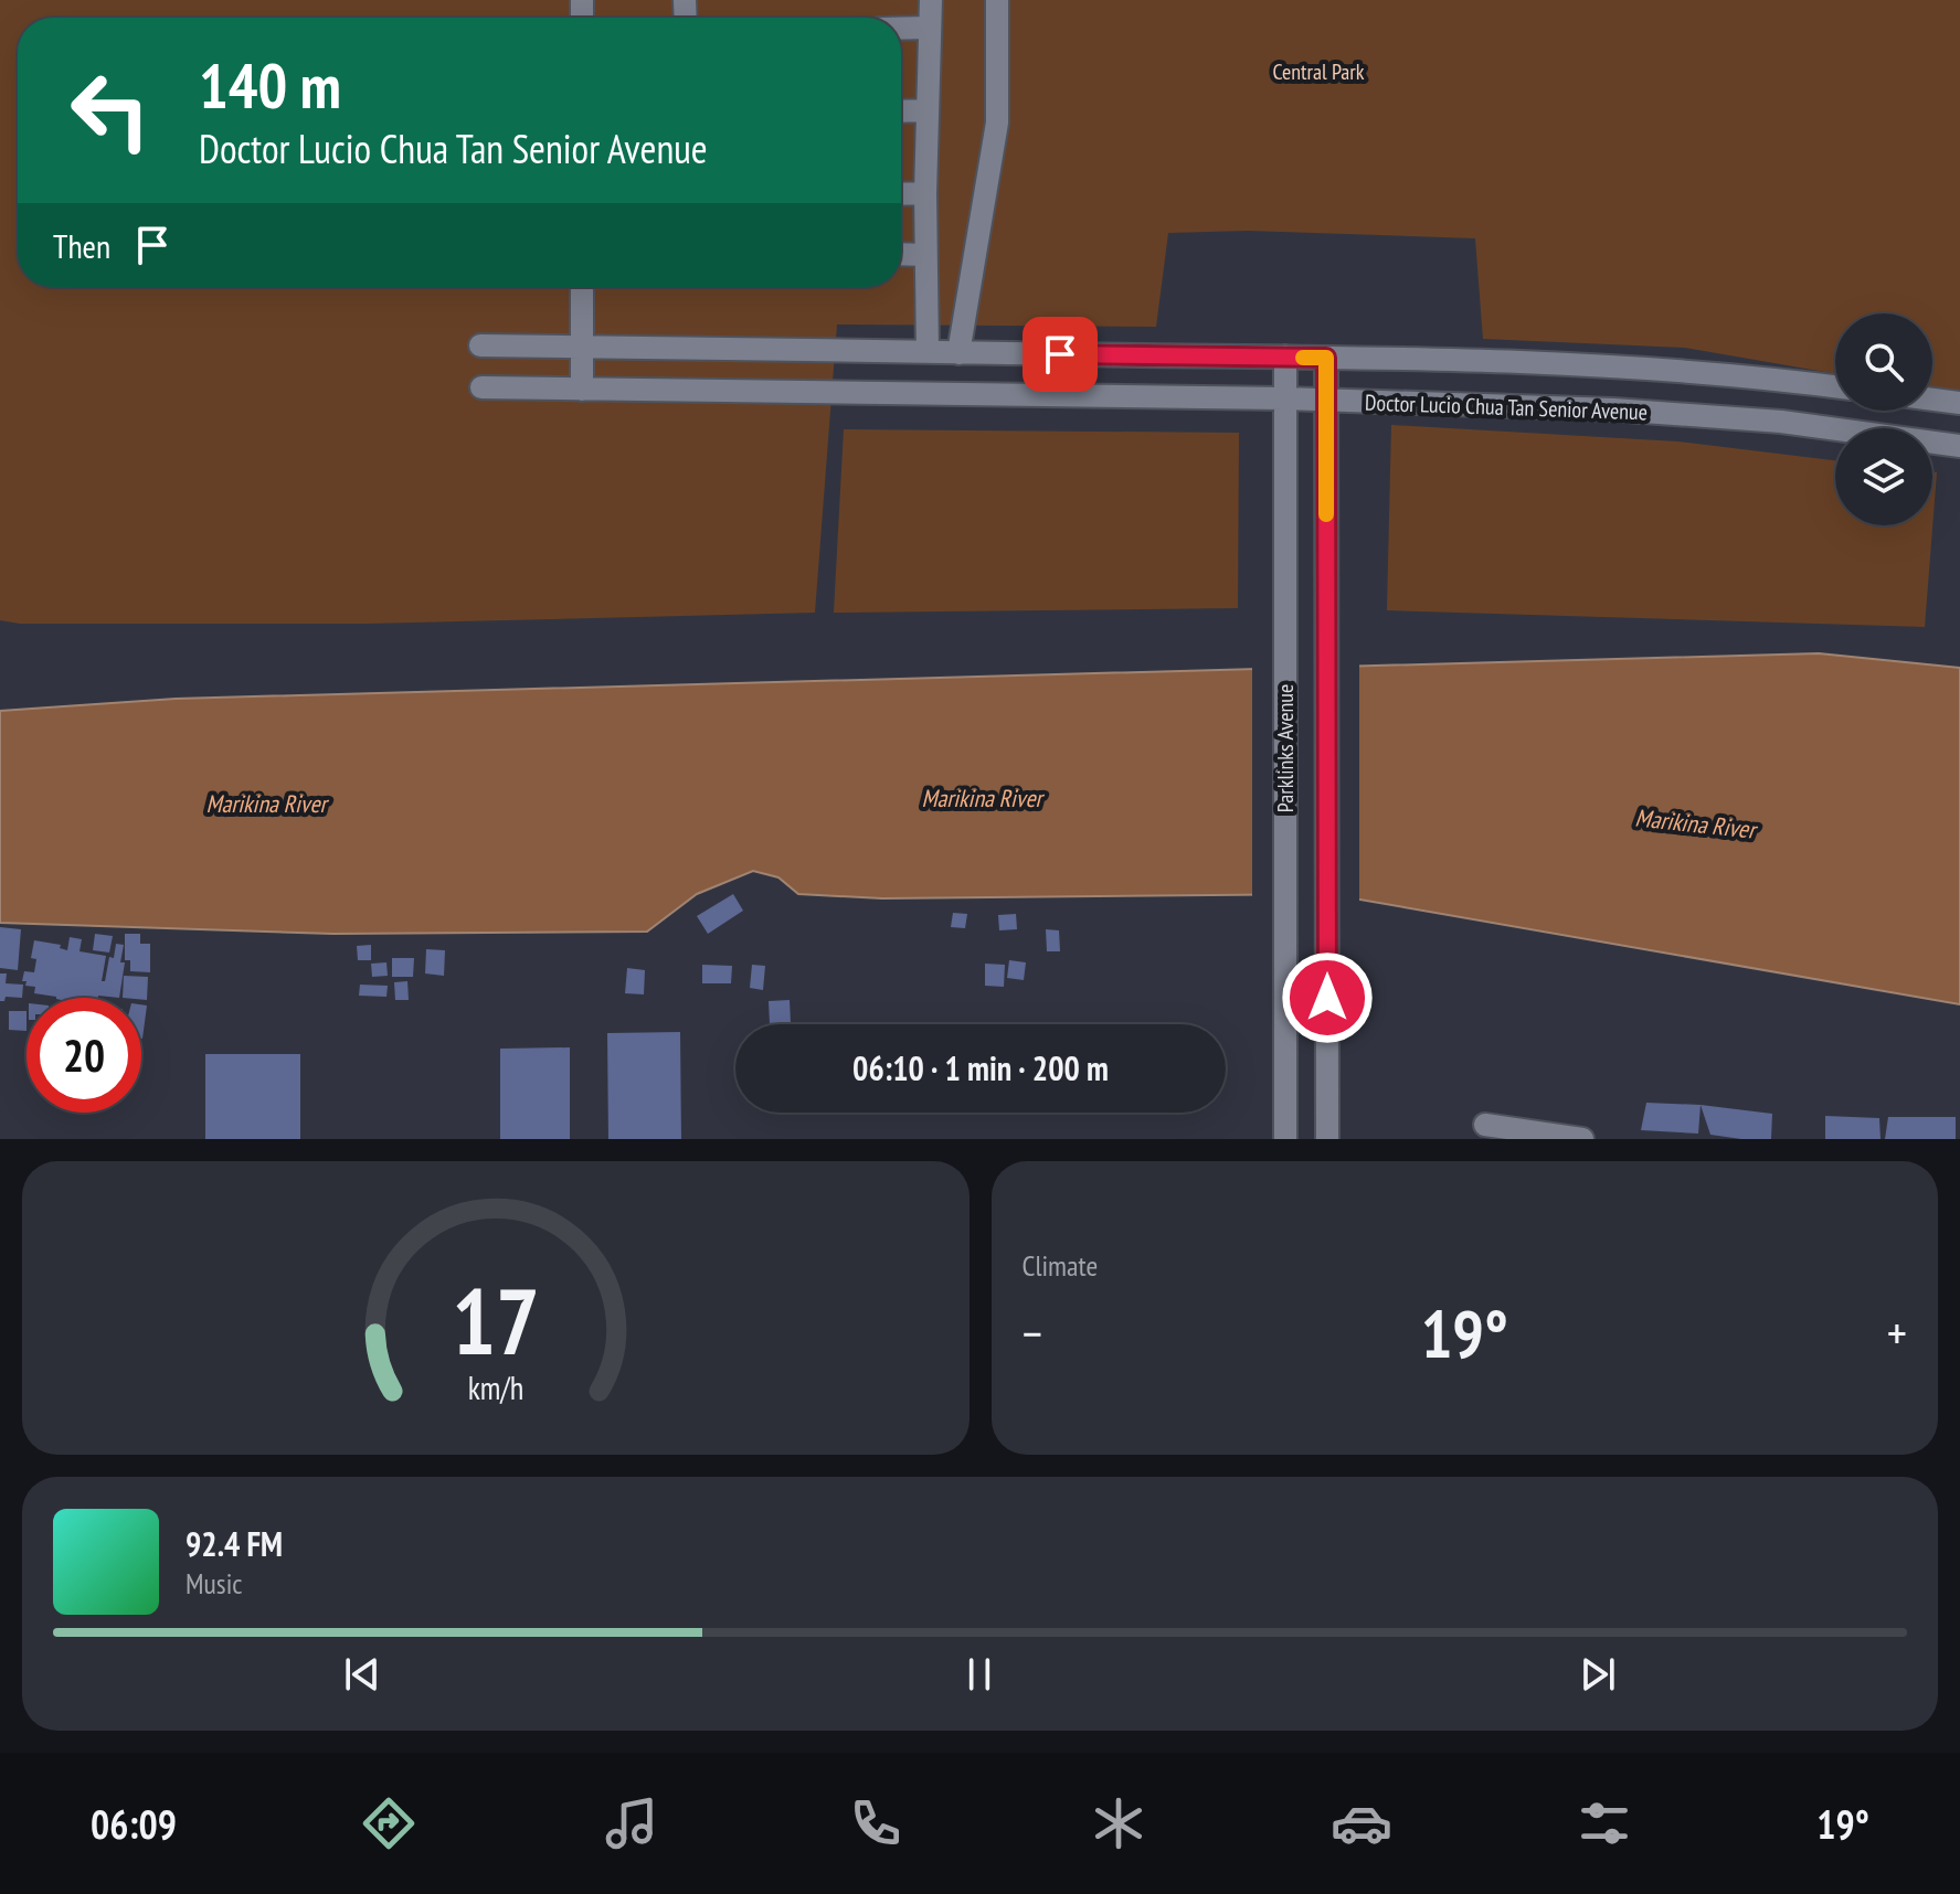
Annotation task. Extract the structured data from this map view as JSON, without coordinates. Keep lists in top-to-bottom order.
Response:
{
  "streets": {
    "lane": ["Doctor Lucio Chua Tan Senior Avenue", "Parklinks Avenue"]
  },
  "crossings": [
    ["Doctor Lucio Chua Tan Senior Avenue", "Parklinks Avenue"]
  ],
  "water": ["Marikina River"],
  "parks": ["Central Park"],
  "page": {
    "turn": ["140 m", "Doctor Lucio Chua Tan Senior Avenue"],
    "then": "Then",
    "limit": "20",
    "trip": "06:10 · 1 min · 200 m",
    "tile": "Climate",
    "heat": ["−", "19°", "+"],
    "song": ["92.4 FM", "Music"],
    "tabs": ["06:09", "19°"],
    "gauge": ["17", "km/h"]
  }
}
